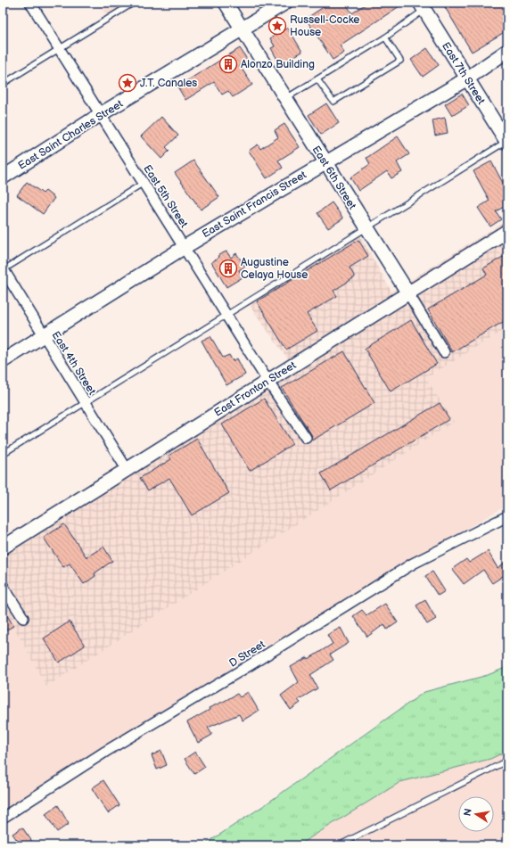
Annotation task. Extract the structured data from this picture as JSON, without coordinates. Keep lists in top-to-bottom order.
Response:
{
  "streets": {
    "main road": [
      "East 7th Street",
      "East Saint Charles Street",
      "East 6th Street",
      "East Saint Francis Street",
      "East Fronton Street"
    ],
    "street": ["East 5th Street", "East 4th Street", "D Street"]
  },
  "crossings": [
    ["East 7th Street", "East Saint Francis Street"],
    ["East Saint Charles Street", "East 6th Street"],
    ["East Saint Charles Street", "East 5th Street"],
    ["East 6th Street", "East Saint Francis Street"],
    ["East 6th Street", "East Fronton Street"],
    ["East 5th Street", "East Saint Francis Street"],
    ["East 5th Street", "East Fronton Street"],
    ["East Saint Francis Street", "East 4th Street"],
    ["East 4th Street", "East Fronton Street"]
  ],
  "places": {
    "place": ["Russell-Cocke House", "J.T. Canales"],
    "building": ["Alonzo Building", "Augustine Celaya House"]
  },
  "north": "left"
}
